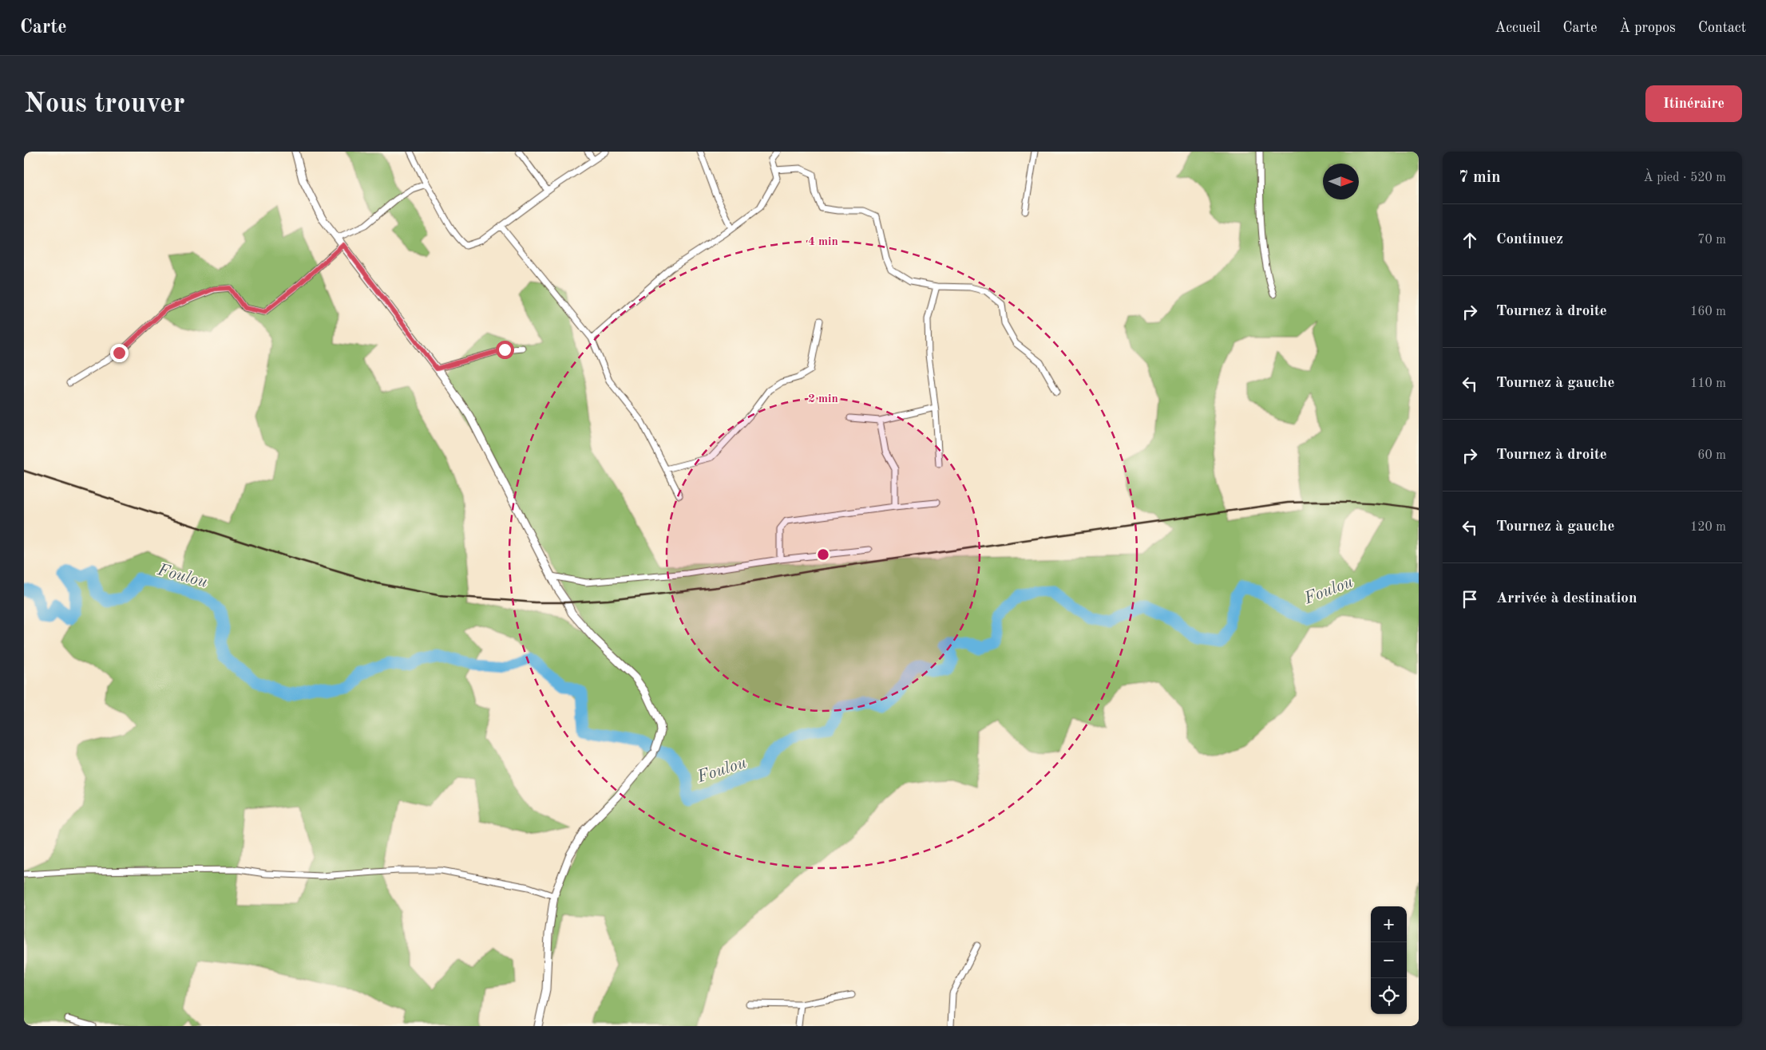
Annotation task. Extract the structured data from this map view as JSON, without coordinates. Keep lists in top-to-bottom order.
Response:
{
  "water": ["Foulou"],
  "north": "right",
  "page": {
    "header": "Carte",
    "nav": [
      "Accueil",
      "Carte",
      "À propos",
      "Contact"
    ],
    "buttons": "Itinéraire",
    "title": "Nous trouver",
    "heading": ["7 min", "À pied · 520 m"],
    "list": [
      ["Continuez", "70 m"],
      ["Tournez à droite", "160 m"],
      ["Tournez à gauche", "110 m"],
      ["Tournez à droite", "60 m"],
      ["Tournez à gauche", "120 m"],
      "Arrivée à destination"
    ],
    "map_buttons": ["+", "−"]
  },
  "rings": ["4 min", "2 min"]
}
